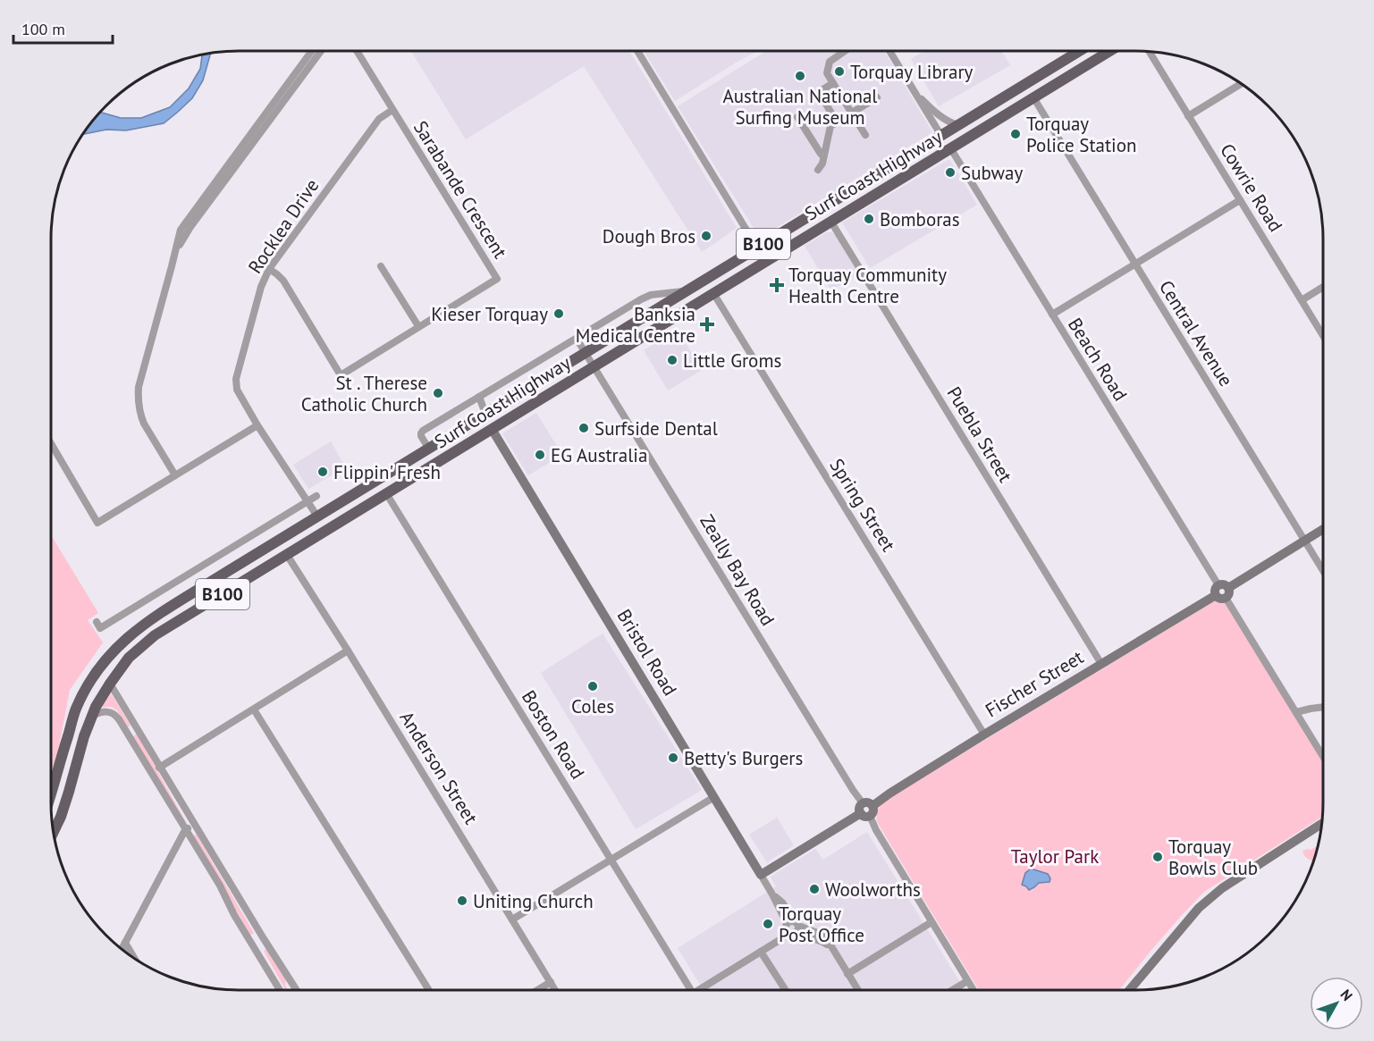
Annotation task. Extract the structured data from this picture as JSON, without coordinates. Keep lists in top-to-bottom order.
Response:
{
  "streets": {
    "main road": ["Surf Coast Highway", "B100"],
    "street": [
      "Cowrie Road",
      "Sarabande Crescent",
      "Rocklea Drive",
      "Central Avenue",
      "Beach Road",
      "Puebla Street",
      "Spring Street",
      "Zeally Bay Road",
      "Bristol Road",
      "Fischer Street",
      "Boston Road",
      "Anderson Street"
    ]
  },
  "crossings": [
    ["Surf Coast Highway", "Rocklea Drive"],
    ["Surf Coast Highway", "Central Avenue"],
    ["Surf Coast Highway", "Beach Road"],
    ["Surf Coast Highway", "Puebla Street"],
    ["Surf Coast Highway", "Spring Street"],
    ["Surf Coast Highway", "Zeally Bay Road"],
    ["Surf Coast Highway", "Bristol Road"],
    ["Surf Coast Highway", "Boston Road"],
    ["Surf Coast Highway", "Anderson Street"],
    ["Sarabande Crescent", "Rocklea Drive"],
    ["Central Avenue", "Fischer Street"],
    ["Beach Road", "Fischer Street"],
    ["Puebla Street", "Fischer Street"],
    ["Spring Street", "Fischer Street"],
    ["Zeally Bay Road", "Fischer Street"],
    ["Bristol Road", "Fischer Street"]
  ],
  "parks": ["Taylor Park"],
  "places": {
    "other": [
      "Torquay Library",
      "Australian National Surfing Museum",
      "Torquay Police Station",
      "Subway",
      "Bomboras",
      "Dough Bros",
      "Kieser Torquay",
      "Little Groms",
      "St . Therese Catholic Church",
      "Surfside Dental",
      "EG Australia",
      "Flippin' Fresh",
      "Coles",
      "Betty's Burgers",
      "Torquay Bowls Club",
      "Woolworths",
      "Uniting Church",
      "Torquay Post Office"
    ],
    "health": ["Torquay Community Health Centre", "Banksia Medical Centre"]
  },
  "scale_bar": "100 m",
  "north": "top right"
}
